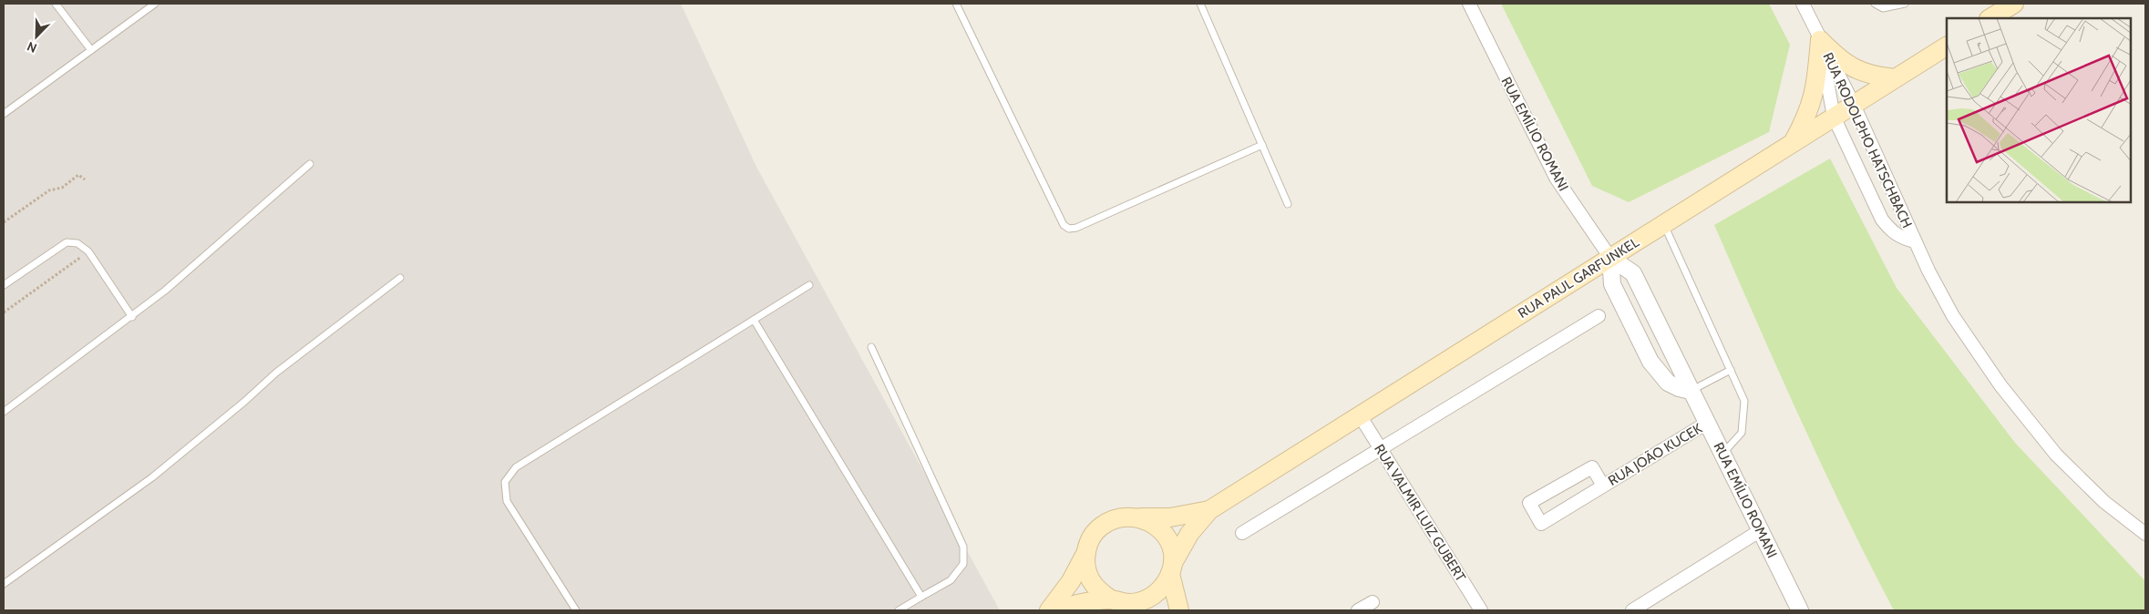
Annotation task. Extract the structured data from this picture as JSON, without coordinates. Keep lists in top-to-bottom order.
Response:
{
  "streets": {
    "main road": ["RUA PAUL GARFUNKEL"],
    "street": [
      "RUA EMÍLIO ROMANI",
      "RUA RODOLPHO HATSCHBACH",
      "RUA JOÃO KUCEK",
      "RUA VALMIR LUIZ GUBERT"
    ]
  },
  "crossings": [
    ["RUA EMÍLIO ROMANI", "RUA PAUL GARFUNKEL"],
    ["RUA EMÍLIO ROMANI", "RUA JOÃO KUCEK"],
    ["RUA RODOLPHO HATSCHBACH", "RUA PAUL GARFUNKEL"],
    ["RUA PAUL GARFUNKEL", "RUA VALMIR LUIZ GUBERT"]
  ],
  "north": "bottom left"
}
